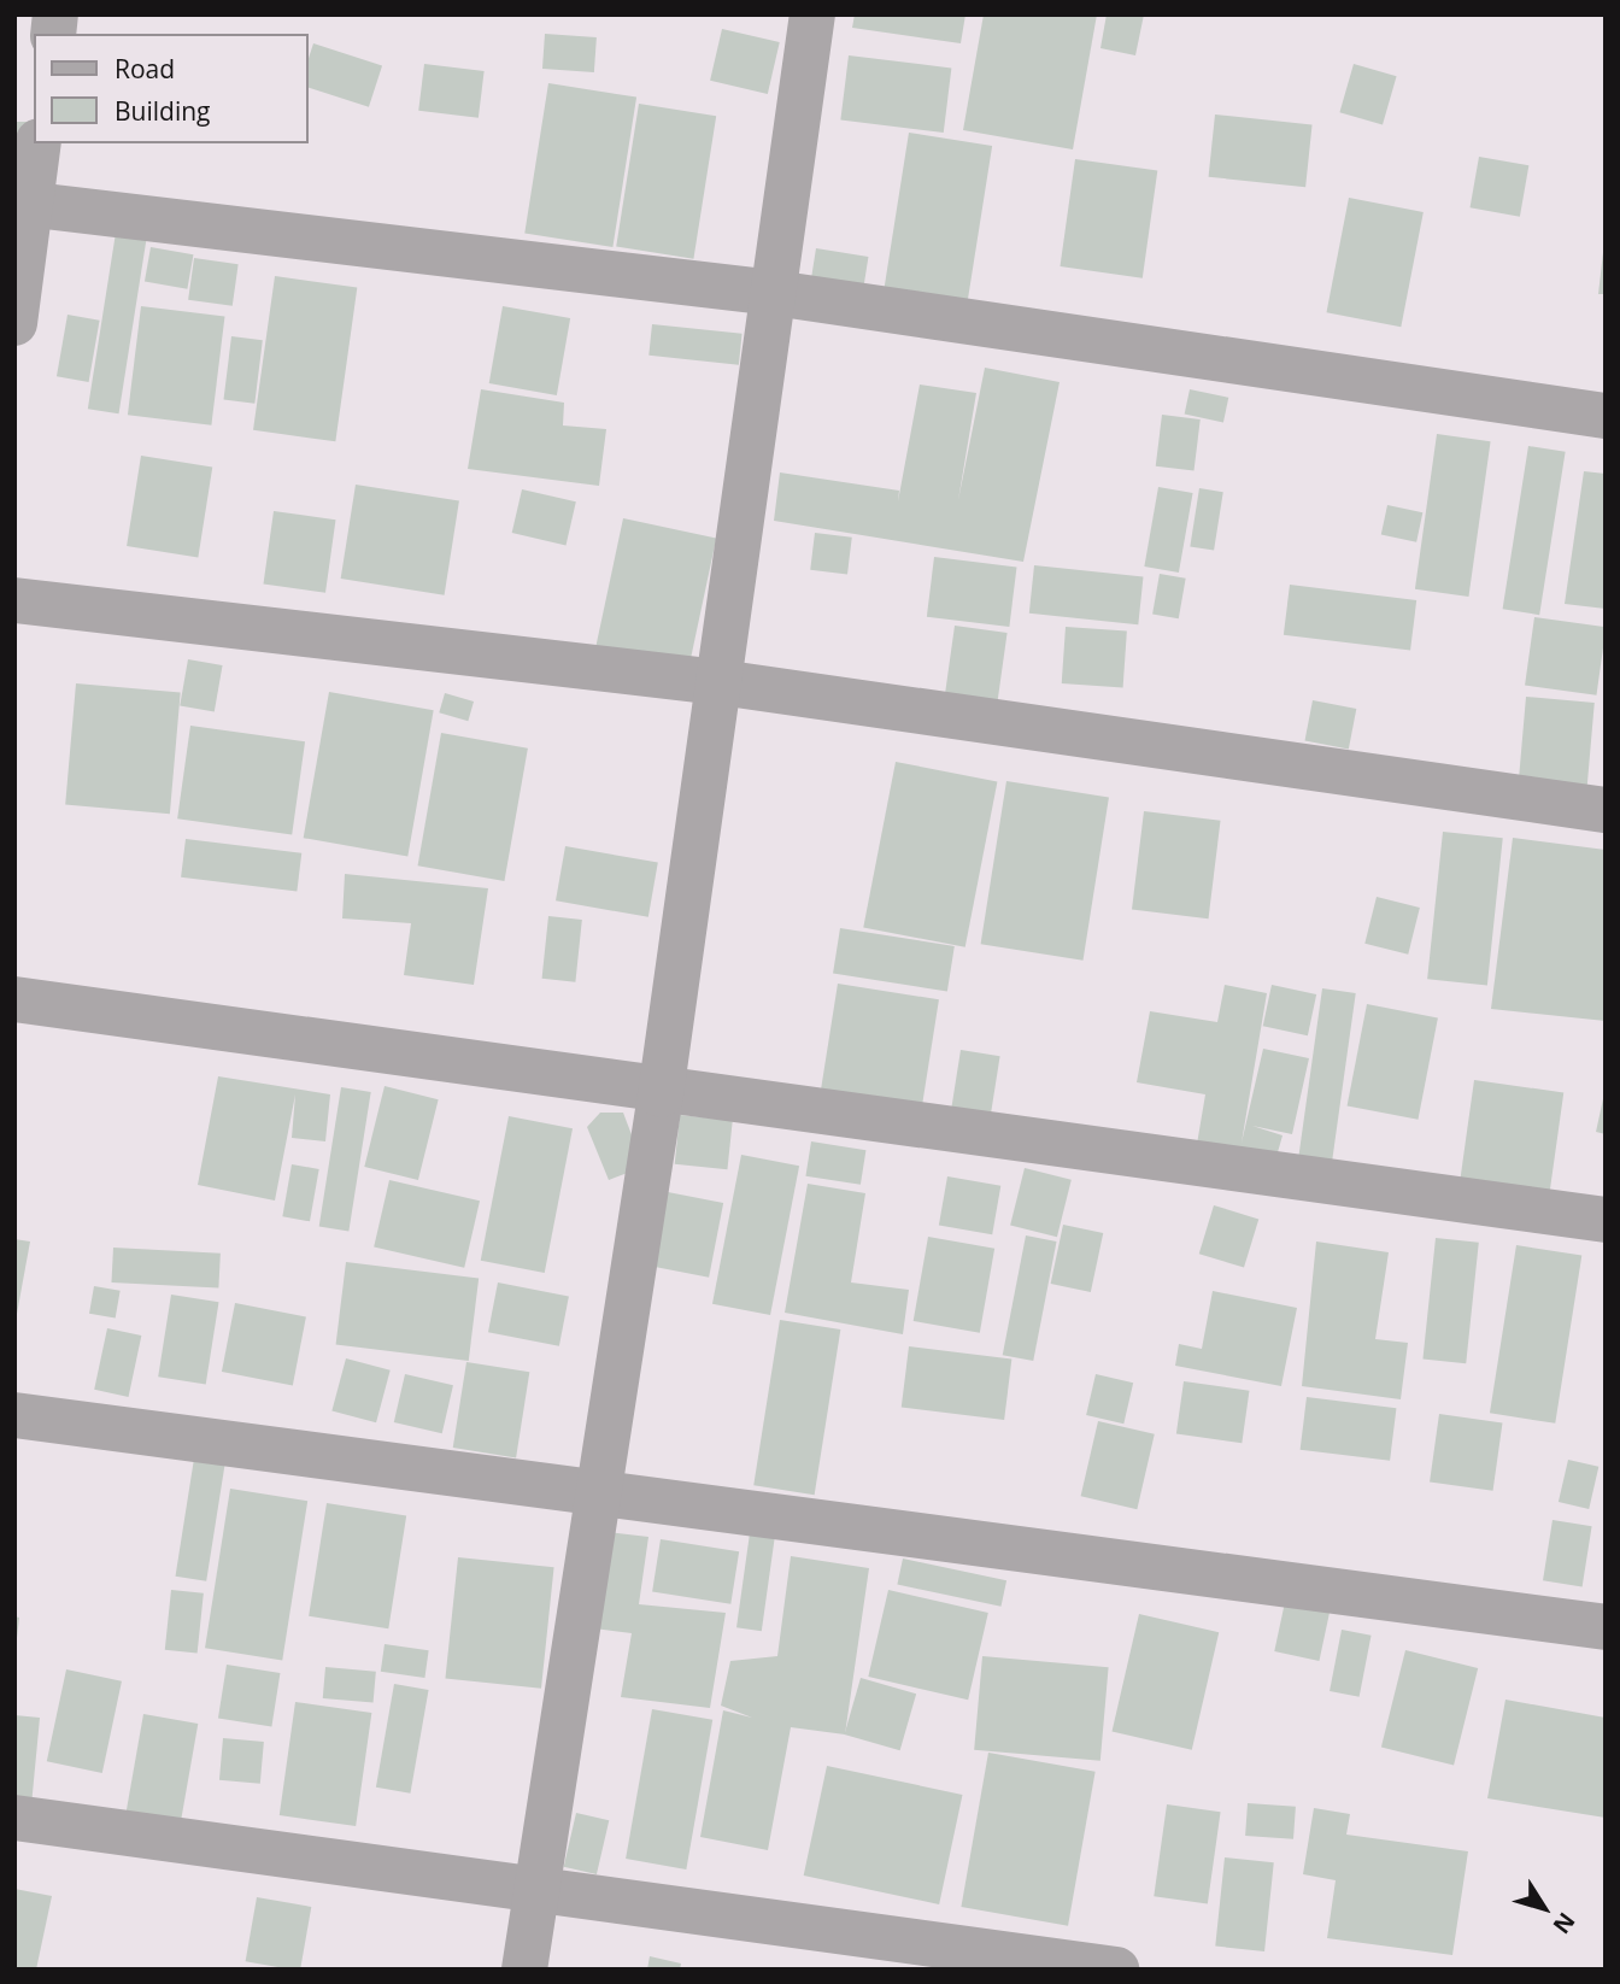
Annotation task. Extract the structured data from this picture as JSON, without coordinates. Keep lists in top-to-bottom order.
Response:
{
  "legend": ["Road", "Building"],
  "north": "bottom right"
}
